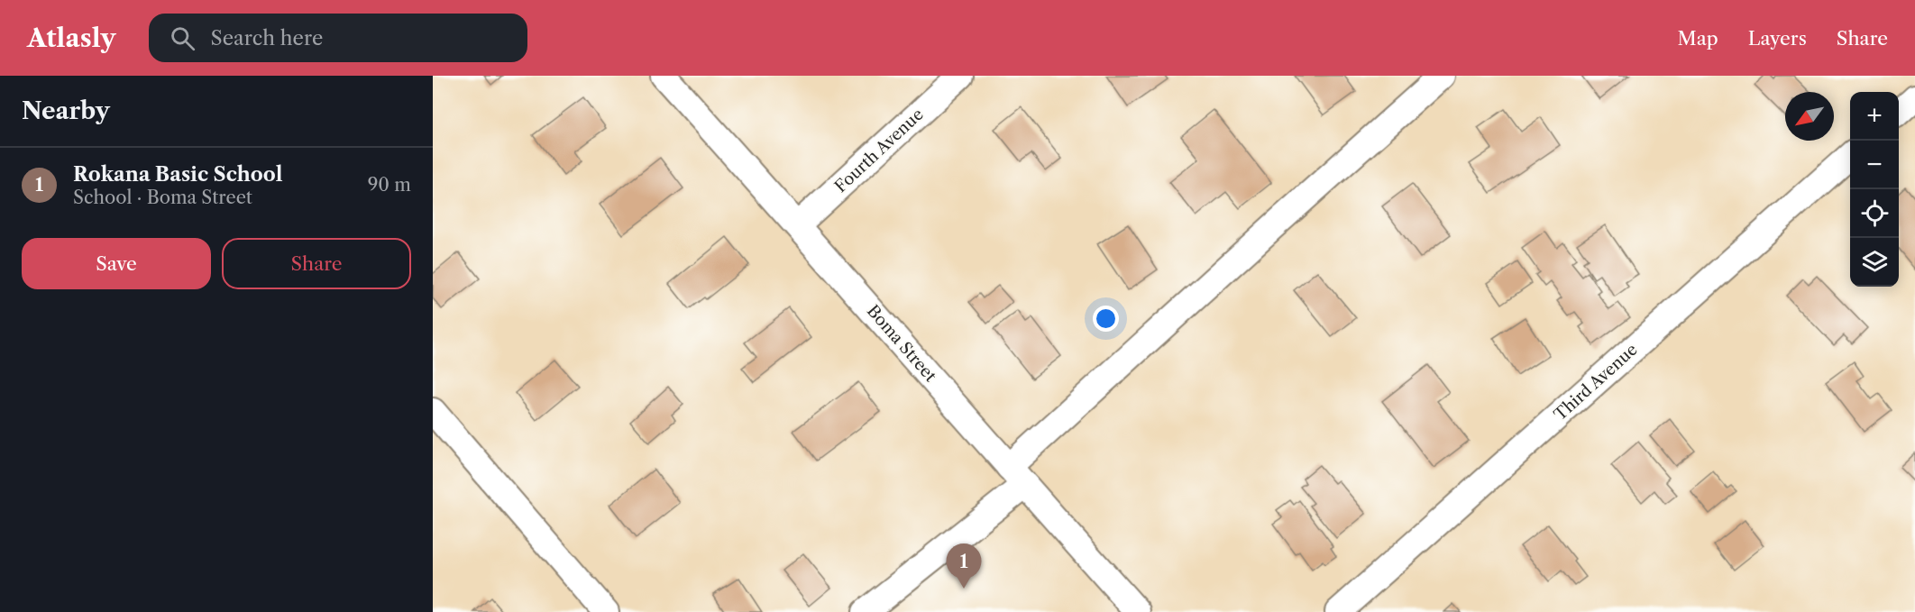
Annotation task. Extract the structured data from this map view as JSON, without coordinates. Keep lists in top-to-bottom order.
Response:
{
  "streets": {
    "street": ["Fourth Avenue", "Boma Street", "Third Avenue"]
  },
  "crossings": [
    ["Fourth Avenue", "Boma Street"]
  ],
  "north": "bottom left",
  "page": {
    "header": "Atlasly",
    "search": "Search here",
    "nav": ["Map", "Layers", "Share"],
    "heading": "Nearby",
    "map_buttons": ["+", "−"],
    "list": [
      {
        "mark": "1",
        "name": "Rokana Basic School",
        "note": "School · Boma Street",
        "value": "90 m"
      }
    ],
    "buttons": ["Save", "Share"],
    "pins": "1"
  }
}
